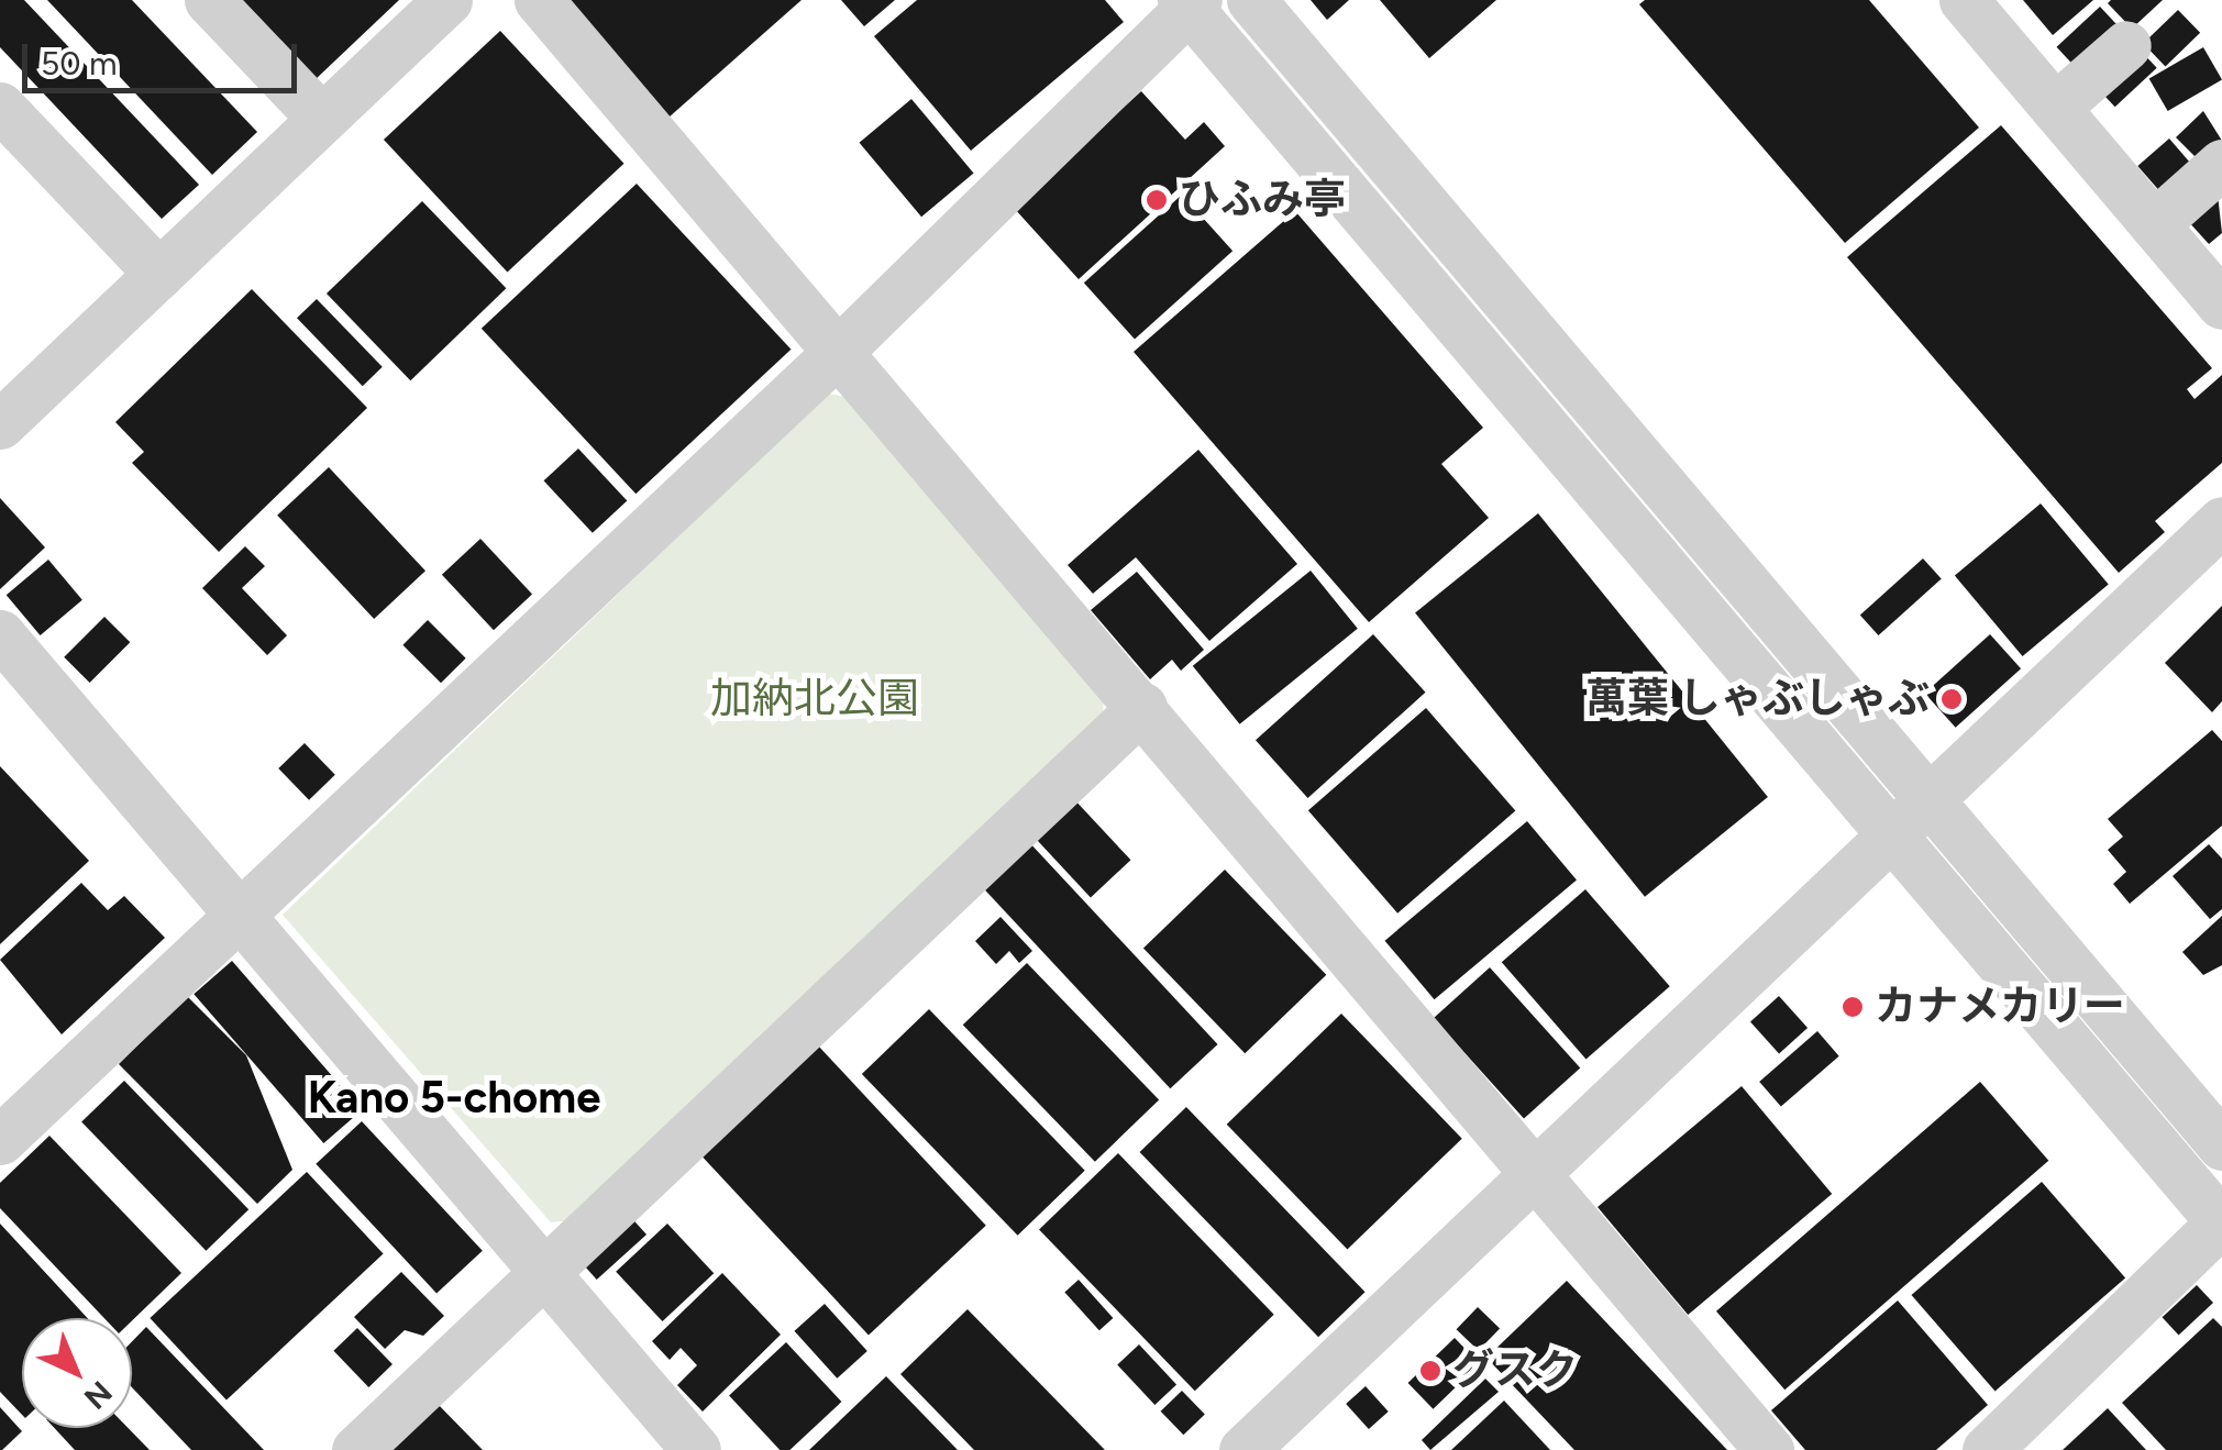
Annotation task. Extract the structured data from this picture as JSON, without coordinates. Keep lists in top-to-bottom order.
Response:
{
  "districts": ["Kano 5-chome"],
  "parks": ["加納北公園"],
  "places": [
    "ひふみ亭",
    "萬葉 しゃぶしゃぶ",
    "カナメカリー",
    "グスク"
  ],
  "scale_bar": "50 m",
  "north": "bottom right"
}
